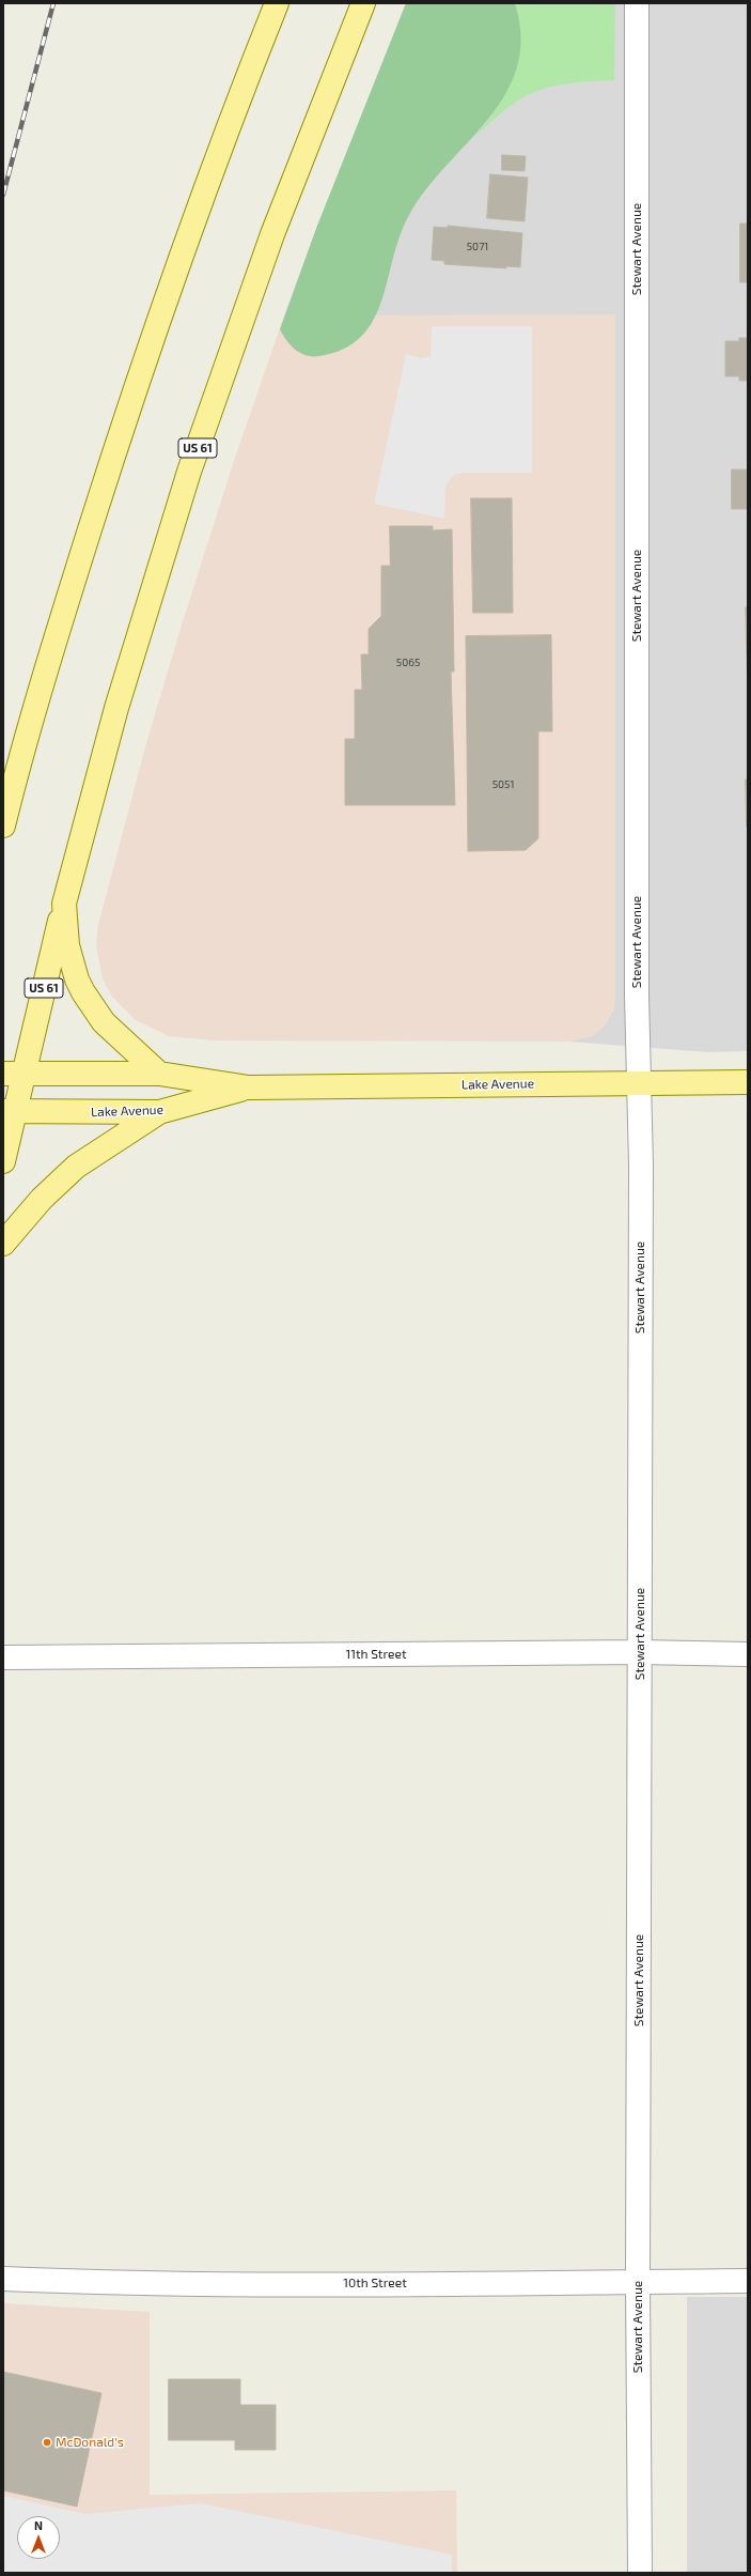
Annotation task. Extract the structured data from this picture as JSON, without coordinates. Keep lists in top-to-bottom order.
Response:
{
  "streets": {
    "main road": ["US 61", "Lake Avenue"],
    "street": ["Stewart Avenue", "11th Street", "10th Street"]
  },
  "crossings": [
    ["Stewart Avenue", "Lake Avenue"],
    ["Stewart Avenue", "11th Street"],
    ["Stewart Avenue", "10th Street"],
    ["US 61", "Lake Avenue"]
  ],
  "places": ["McDonald's"],
  "house_numbers": ["5071", "5065", "5051"],
  "north": "top"
}
